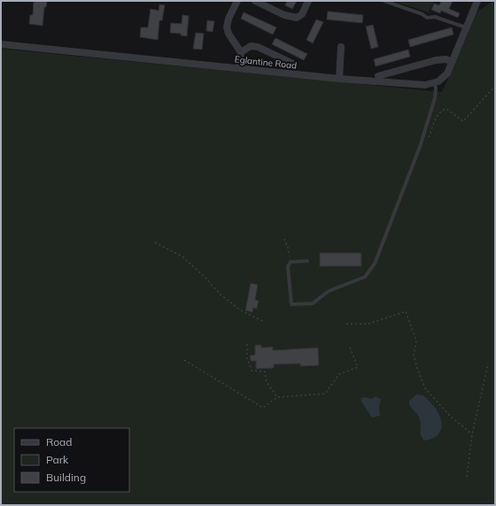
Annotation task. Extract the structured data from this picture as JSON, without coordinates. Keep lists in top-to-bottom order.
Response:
{
  "streets": {
    "street": ["Eglantine Road"]
  },
  "legend": ["Road", "Park", "Building"]
}
